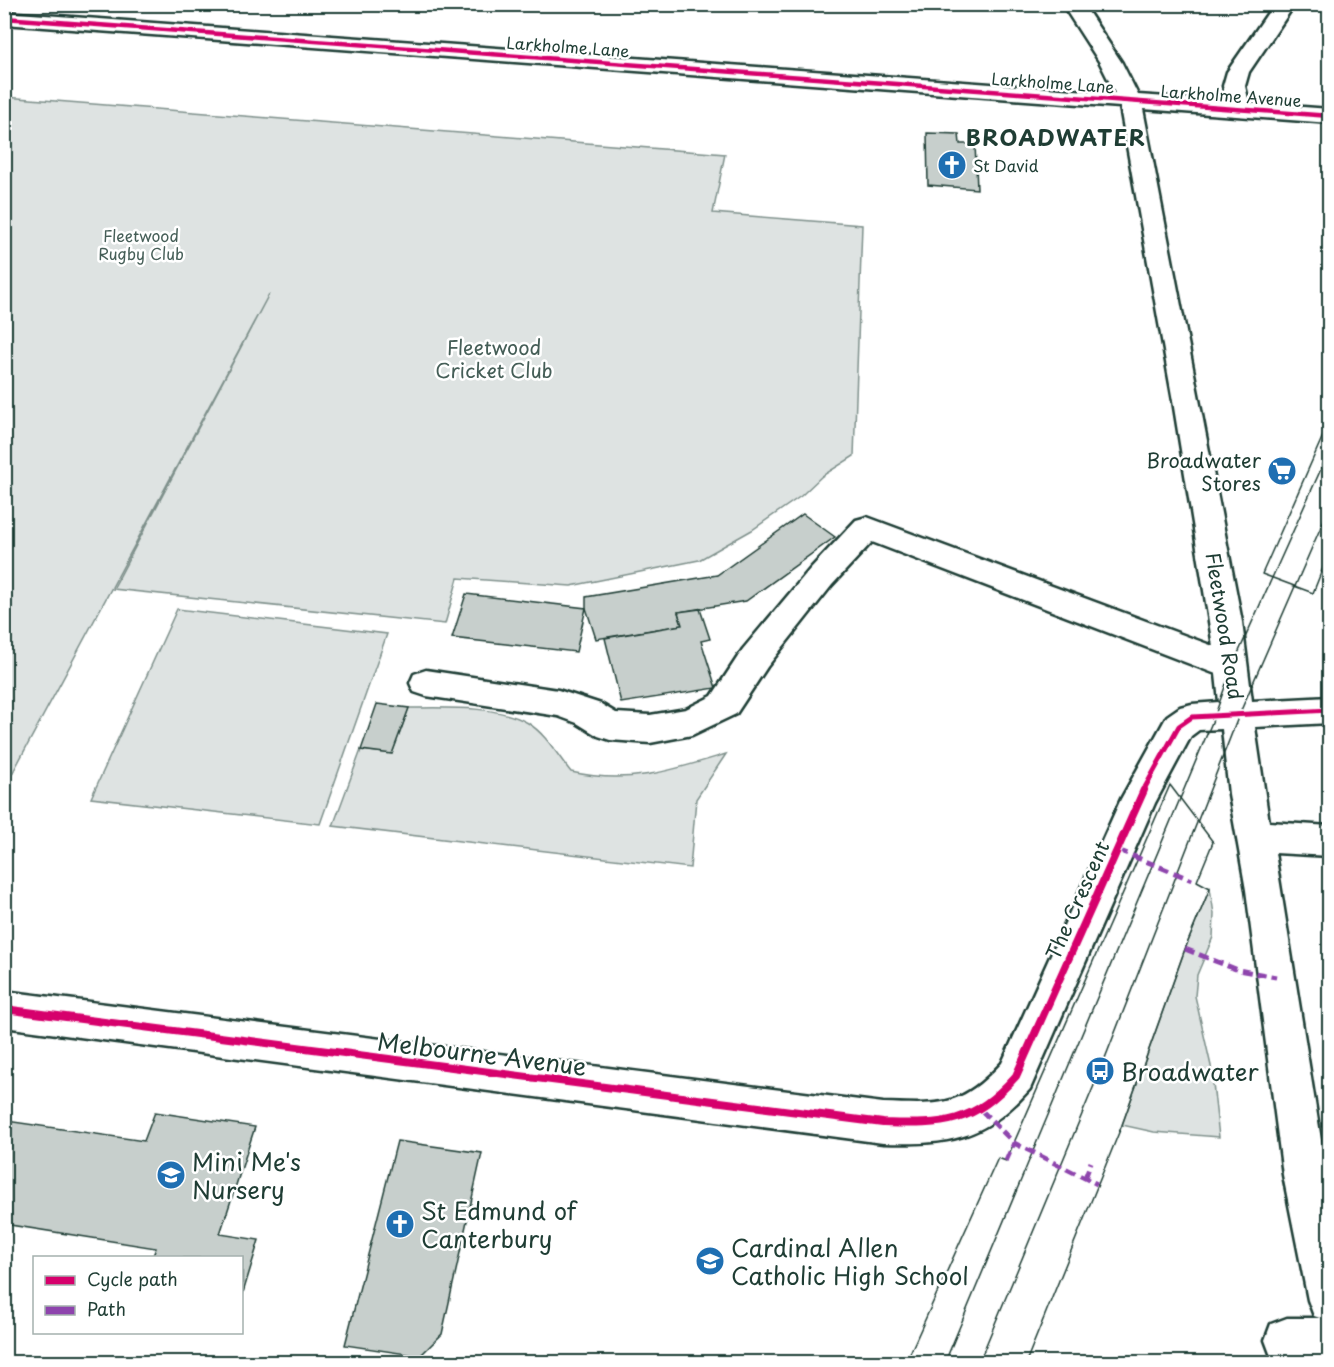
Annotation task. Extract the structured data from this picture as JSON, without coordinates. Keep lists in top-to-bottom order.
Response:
{
  "streets": {
    "street": [
      "Larkholme Lane",
      "Larkholme Avenue",
      "Fleetwood Road",
      "The Crescent",
      "Melbourne Avenue"
    ]
  },
  "crossings": [
    ["Larkholme Lane", "Larkholme Avenue"],
    ["Larkholme Lane", "Fleetwood Road"],
    ["Larkholme Avenue", "Fleetwood Road"],
    ["Fleetwood Road", "The Crescent"],
    ["The Crescent", "Melbourne Avenue"]
  ],
  "districts": ["BROADWATER"],
  "parks": ["Fleetwood Rugby Club", "Fleetwood Cricket Club"],
  "places": {
    "church": ["St David", "St Edmund of Canterbury"],
    "supermarket": ["Broadwater Stores"],
    "bus stop": ["Broadwater"],
    "school or university": ["Mini Me's Nursery", "Cardinal Allen Catholic High School"]
  },
  "legend": ["Cycle path", "Path"]
}
